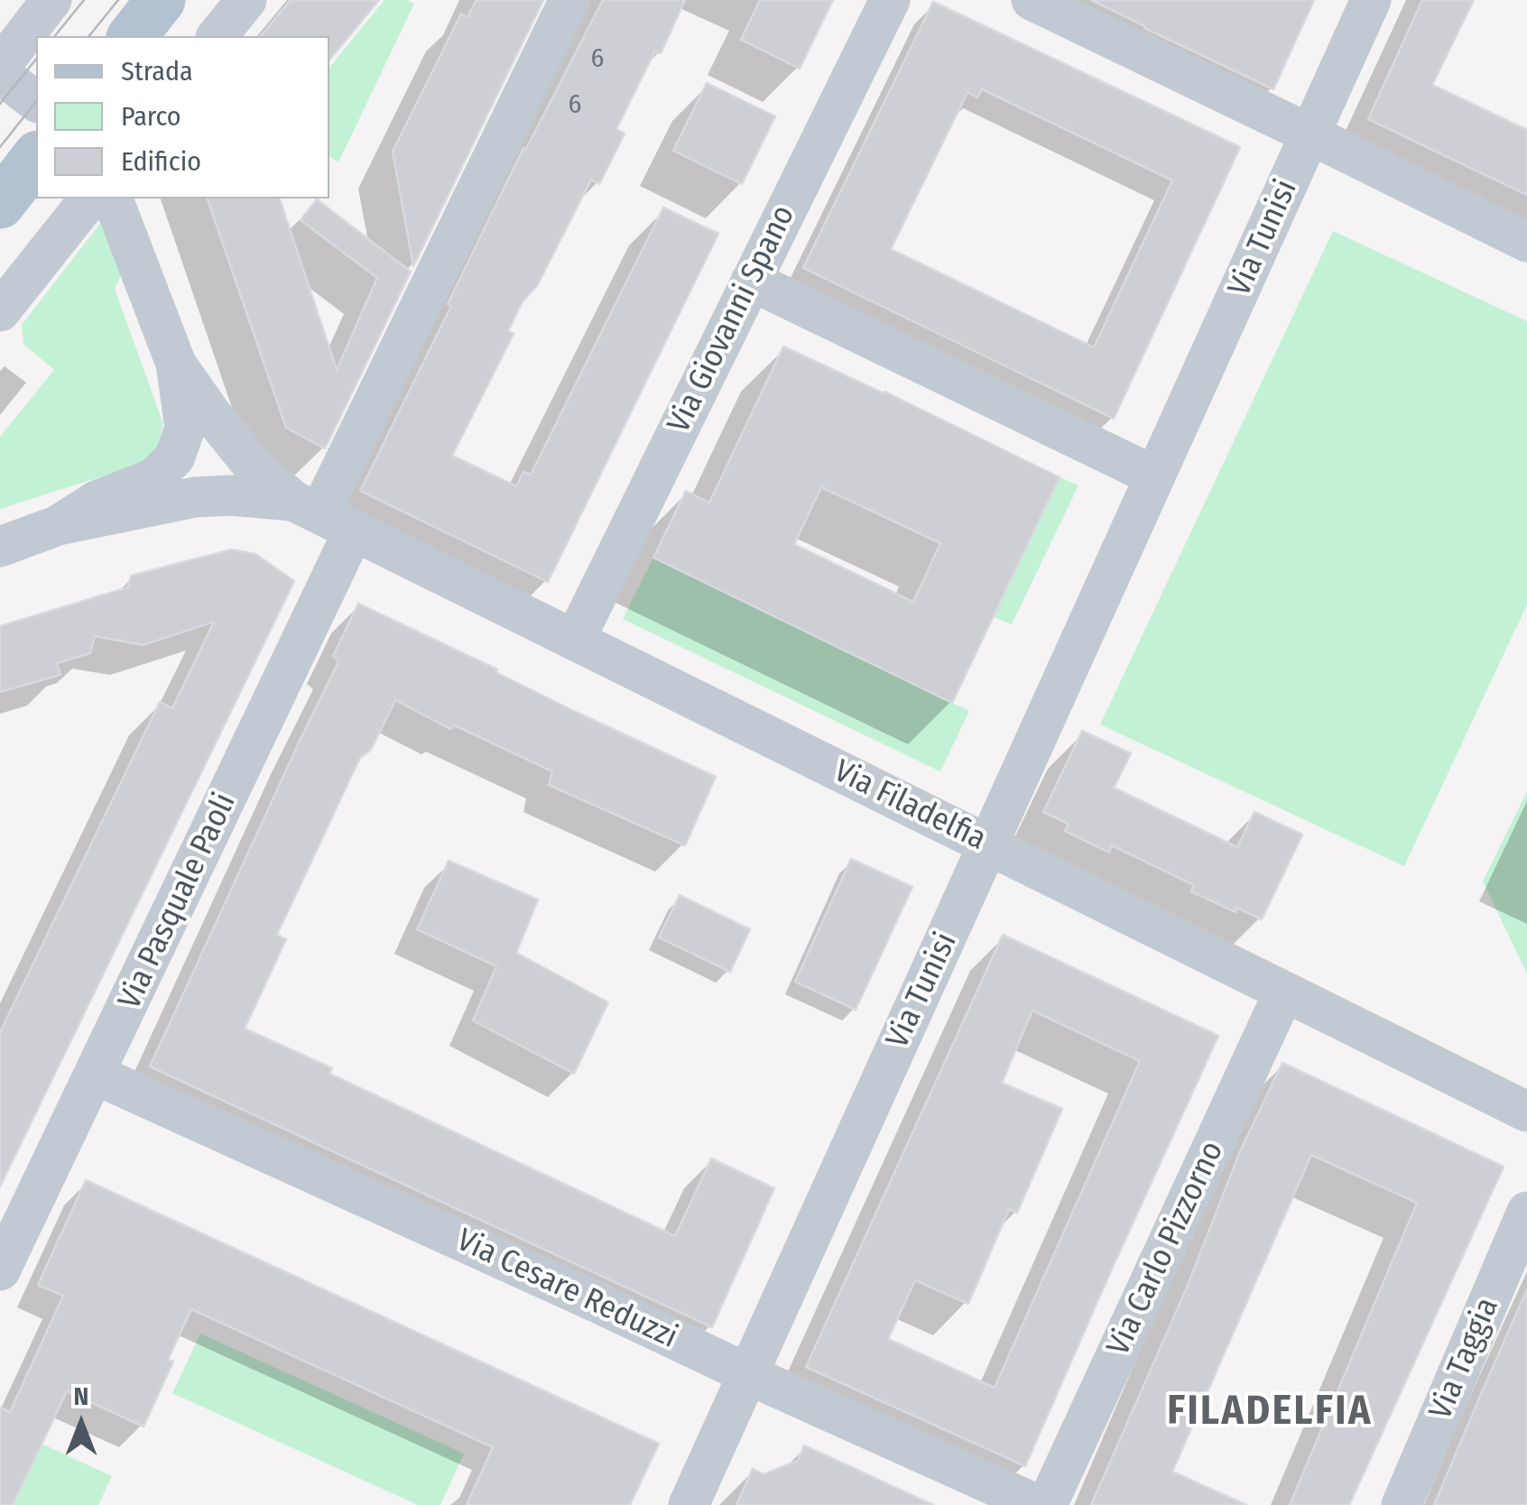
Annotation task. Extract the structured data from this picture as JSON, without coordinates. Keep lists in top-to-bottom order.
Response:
{
  "streets": {
    "street": [
      "Via Tunisi",
      "Via Giovanni Spano",
      "Via Filadelfia",
      "Via Pasquale Paoli",
      "Via Carlo Pizzorno",
      "Via Cesare Reduzzi",
      "Via Taggia"
    ]
  },
  "crossings": [
    ["Via Tunisi", "Via Filadelfia"],
    ["Via Tunisi", "Via Cesare Reduzzi"],
    ["Via Giovanni Spano", "Via Filadelfia"],
    ["Via Filadelfia", "Via Pasquale Paoli"],
    ["Via Filadelfia", "Via Carlo Pizzorno"],
    ["Via Pasquale Paoli", "Via Cesare Reduzzi"]
  ],
  "districts": ["FILADELFIA"],
  "house_numbers": ["6", "6"],
  "legend": ["Strada", "Parco", "Edificio"],
  "north": "top"
}
